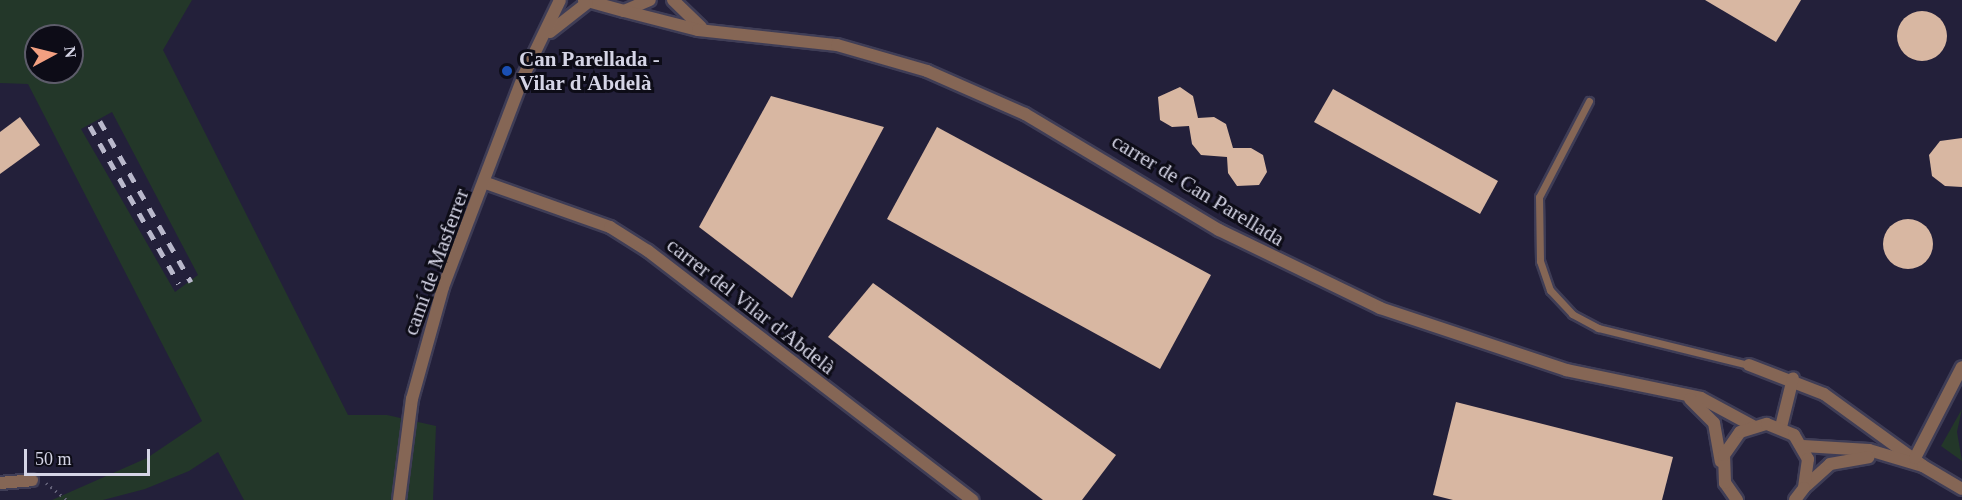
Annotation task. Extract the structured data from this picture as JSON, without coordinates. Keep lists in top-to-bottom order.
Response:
{
  "streets": {
    "street": ["carrer de Can Parellada", "camí de Masferrer", "carrer del Vilar d'Abdelà"]
  },
  "crossings": [
    ["carrer de Can Parellada", "camí de Masferrer"],
    ["camí de Masferrer", "carrer del Vilar d'Abdelà"]
  ],
  "places": ["Can Parellada - Vilar d'Abdelà"],
  "scale_bar": "50 m",
  "north": "right"
}
